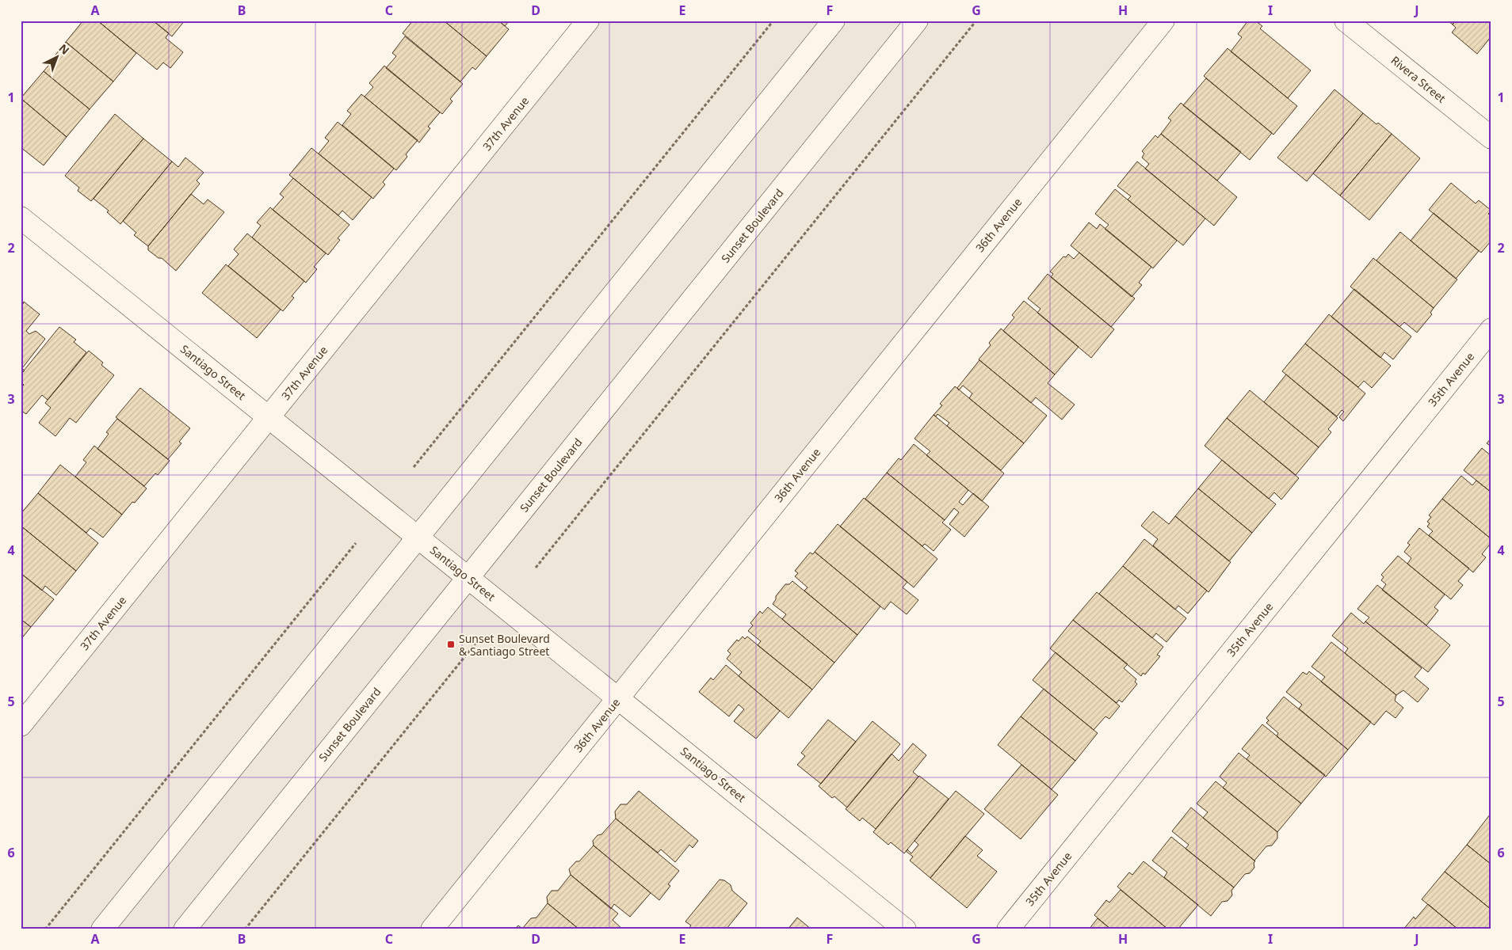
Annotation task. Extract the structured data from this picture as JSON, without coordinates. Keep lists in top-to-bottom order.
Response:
{
  "streets": {
    "street": [
      "Rivera Street",
      "37th Avenue",
      "36th Avenue",
      "Sunset Boulevard",
      "Santiago Street",
      "35th Avenue"
    ]
  },
  "crossings": [
    ["37th Avenue", "Santiago Street"],
    ["36th Avenue", "Santiago Street"],
    ["Sunset Boulevard", "Santiago Street"]
  ],
  "places": {
    "transit": ["Sunset Boulevard & Santiago Street"]
  },
  "north": "top right",
  "grid": {
    "columns": [
      "A",
      "B",
      "C",
      "D",
      "E",
      "F",
      "G",
      "H",
      "I",
      "J"
    ],
    "rows": [
      "1",
      "2",
      "3",
      "4",
      "5",
      "6"
    ]
  }
}
